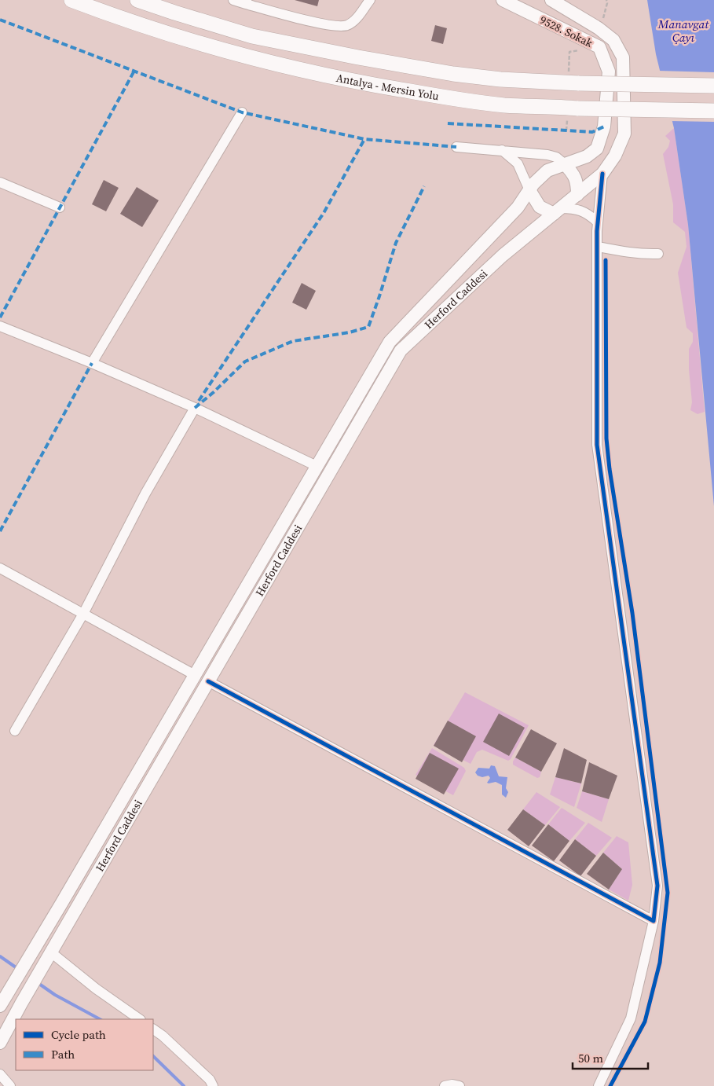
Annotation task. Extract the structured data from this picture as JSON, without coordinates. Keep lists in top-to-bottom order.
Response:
{
  "streets": {
    "highway": ["Antalya - Mersin Yolu"],
    "main road": ["9528. Sokak", "Herford Caddesi"]
  },
  "crossings": [
    ["9528. Sokak", "Herford Caddesi"]
  ],
  "water": ["Manavgat Çayı"],
  "legend": ["Cycle path", "Path"],
  "scale_bar": "50 m"
}
